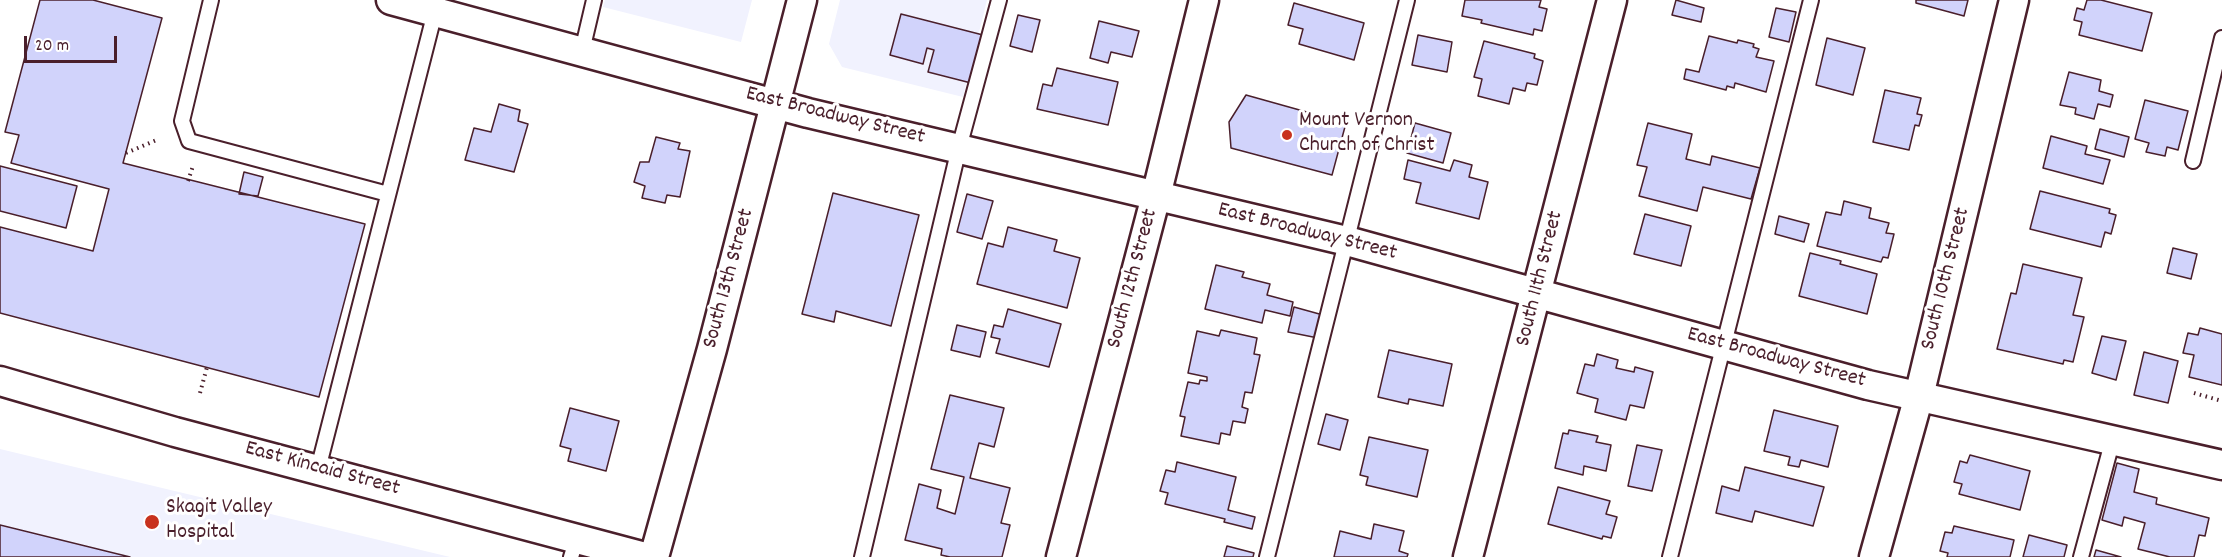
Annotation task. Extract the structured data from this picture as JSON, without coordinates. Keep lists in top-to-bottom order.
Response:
{
  "streets": {
    "street": [
      "East Broadway Street",
      "South 13th Street",
      "South 12th Street",
      "South 11th Street",
      "South 10th Street",
      "East Kincaid Street"
    ]
  },
  "crossings": [
    ["East Broadway Street", "South 13th Street"],
    ["East Broadway Street", "South 12th Street"],
    ["East Broadway Street", "South 11th Street"],
    ["East Broadway Street", "South 10th Street"]
  ],
  "places": ["Mount Vernon Church of Christ", "Skagit Valley Hospital"],
  "scale_bar": "20 m"
}
